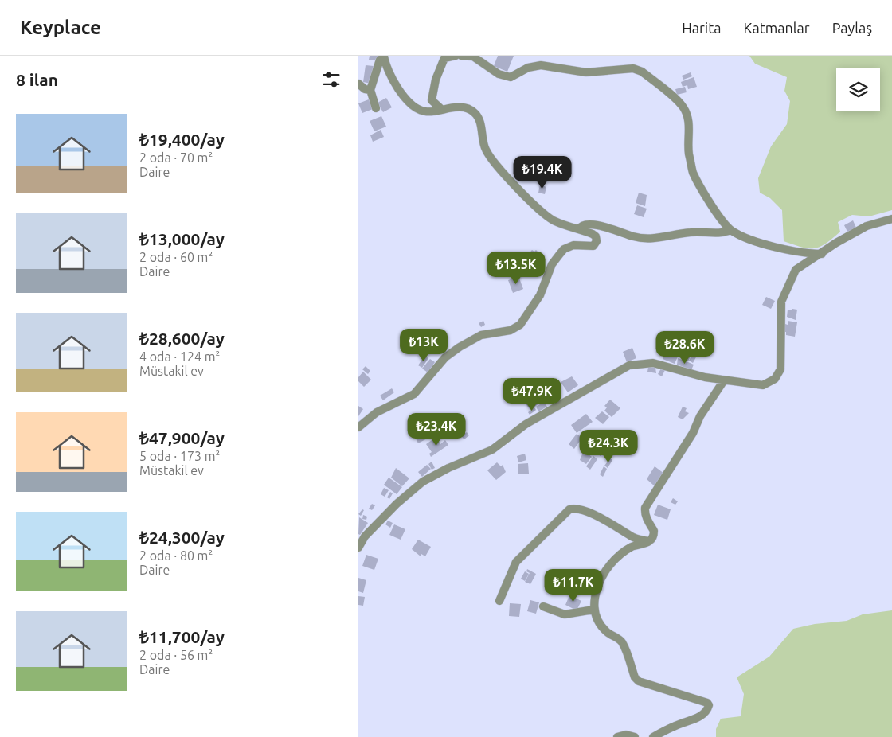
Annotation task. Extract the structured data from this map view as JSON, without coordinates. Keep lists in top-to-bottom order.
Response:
{
  "page": {
    "header": "Keyplace",
    "nav": ["Harita", "Katmanlar", "Paylaş"],
    "heading": "8 ilan",
    "list": [
      {
        "name": "₺19,400/ay",
        "note": "2 oda · 70 m² · Daire"
      },
      {
        "name": "₺13,000/ay",
        "note": "2 oda · 60 m² · Daire"
      },
      {
        "name": "₺28,600/ay",
        "note": "4 oda · 124 m² · Müstakil ev"
      },
      {
        "name": "₺47,900/ay",
        "note": "5 oda · 173 m² · Müstakil ev"
      },
      {
        "name": "₺24,300/ay",
        "note": "2 oda · 80 m² · Daire"
      },
      {
        "name": "₺11,700/ay",
        "note": "2 oda · 56 m² · Daire"
      }
    ],
    "price": [
      "₺19.4K",
      "₺13.5K",
      "₺13K",
      "₺28.6K",
      "₺47.9K",
      "₺23.4K",
      "₺24.3K",
      "₺11.7K"
    ]
  }
}
